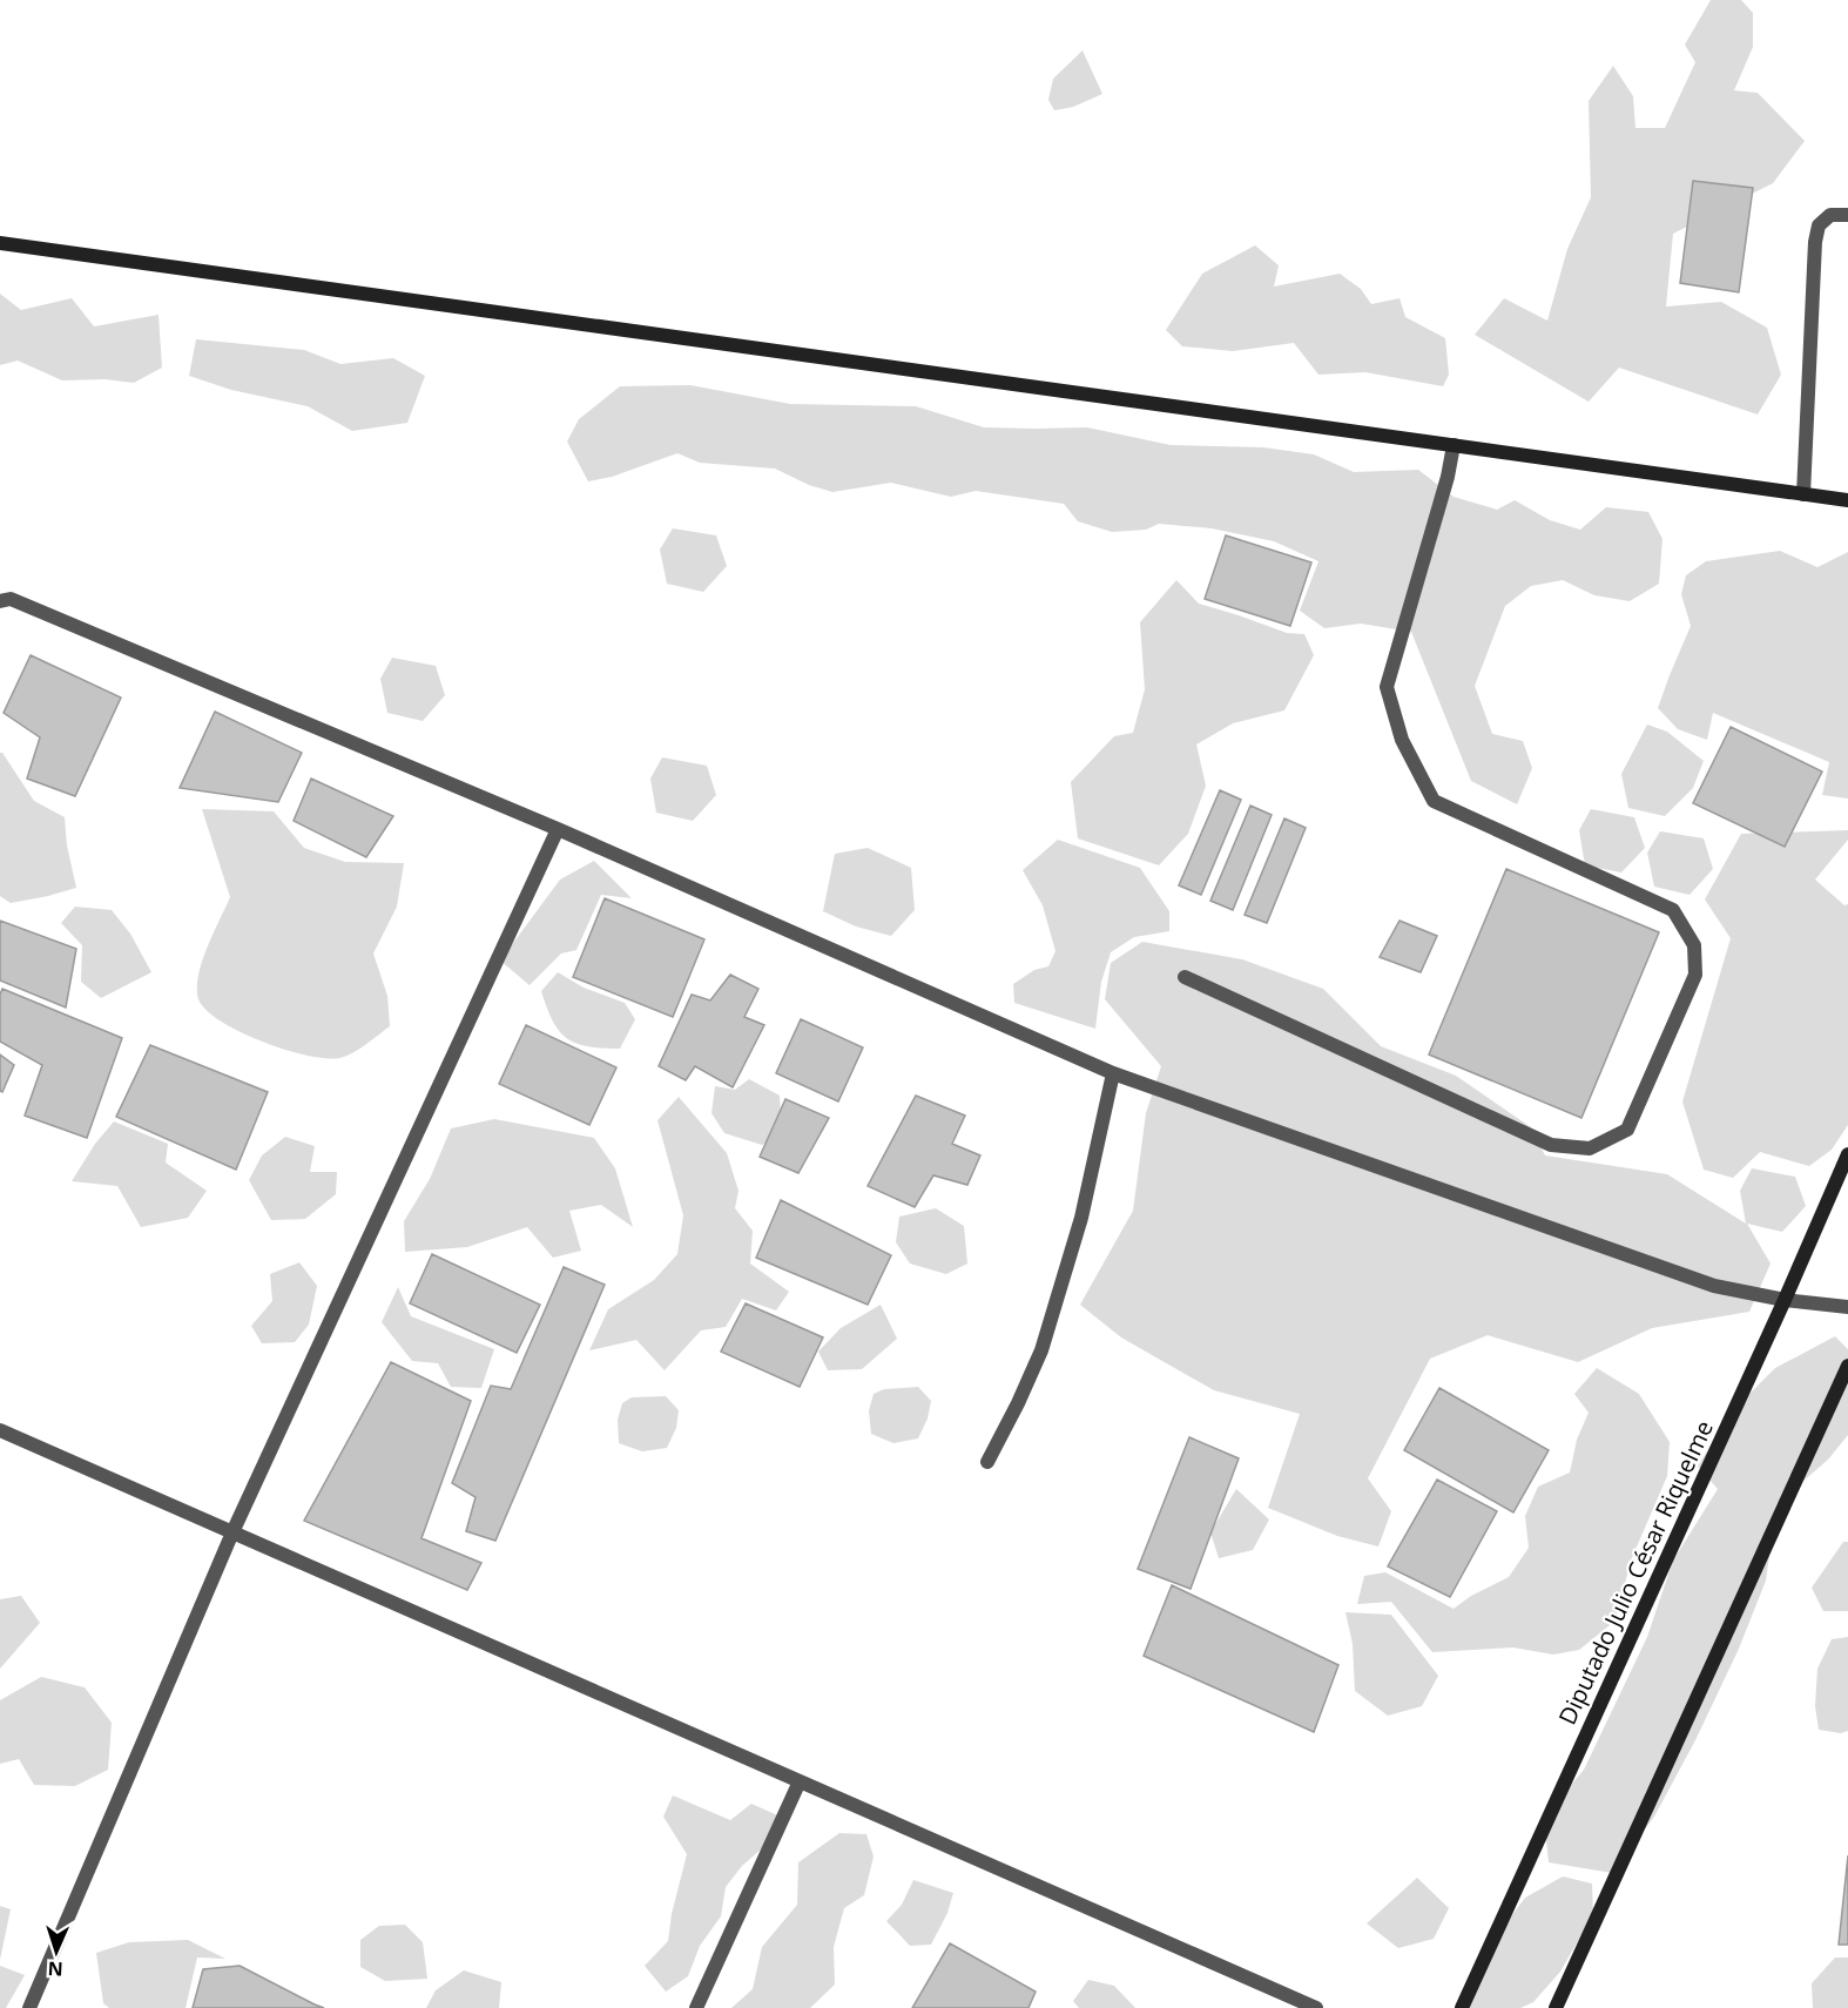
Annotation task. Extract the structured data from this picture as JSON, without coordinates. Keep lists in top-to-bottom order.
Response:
{
  "streets": {
    "street": ["Diputado Julio César Riquelme"]
  },
  "north": "bottom"
}
